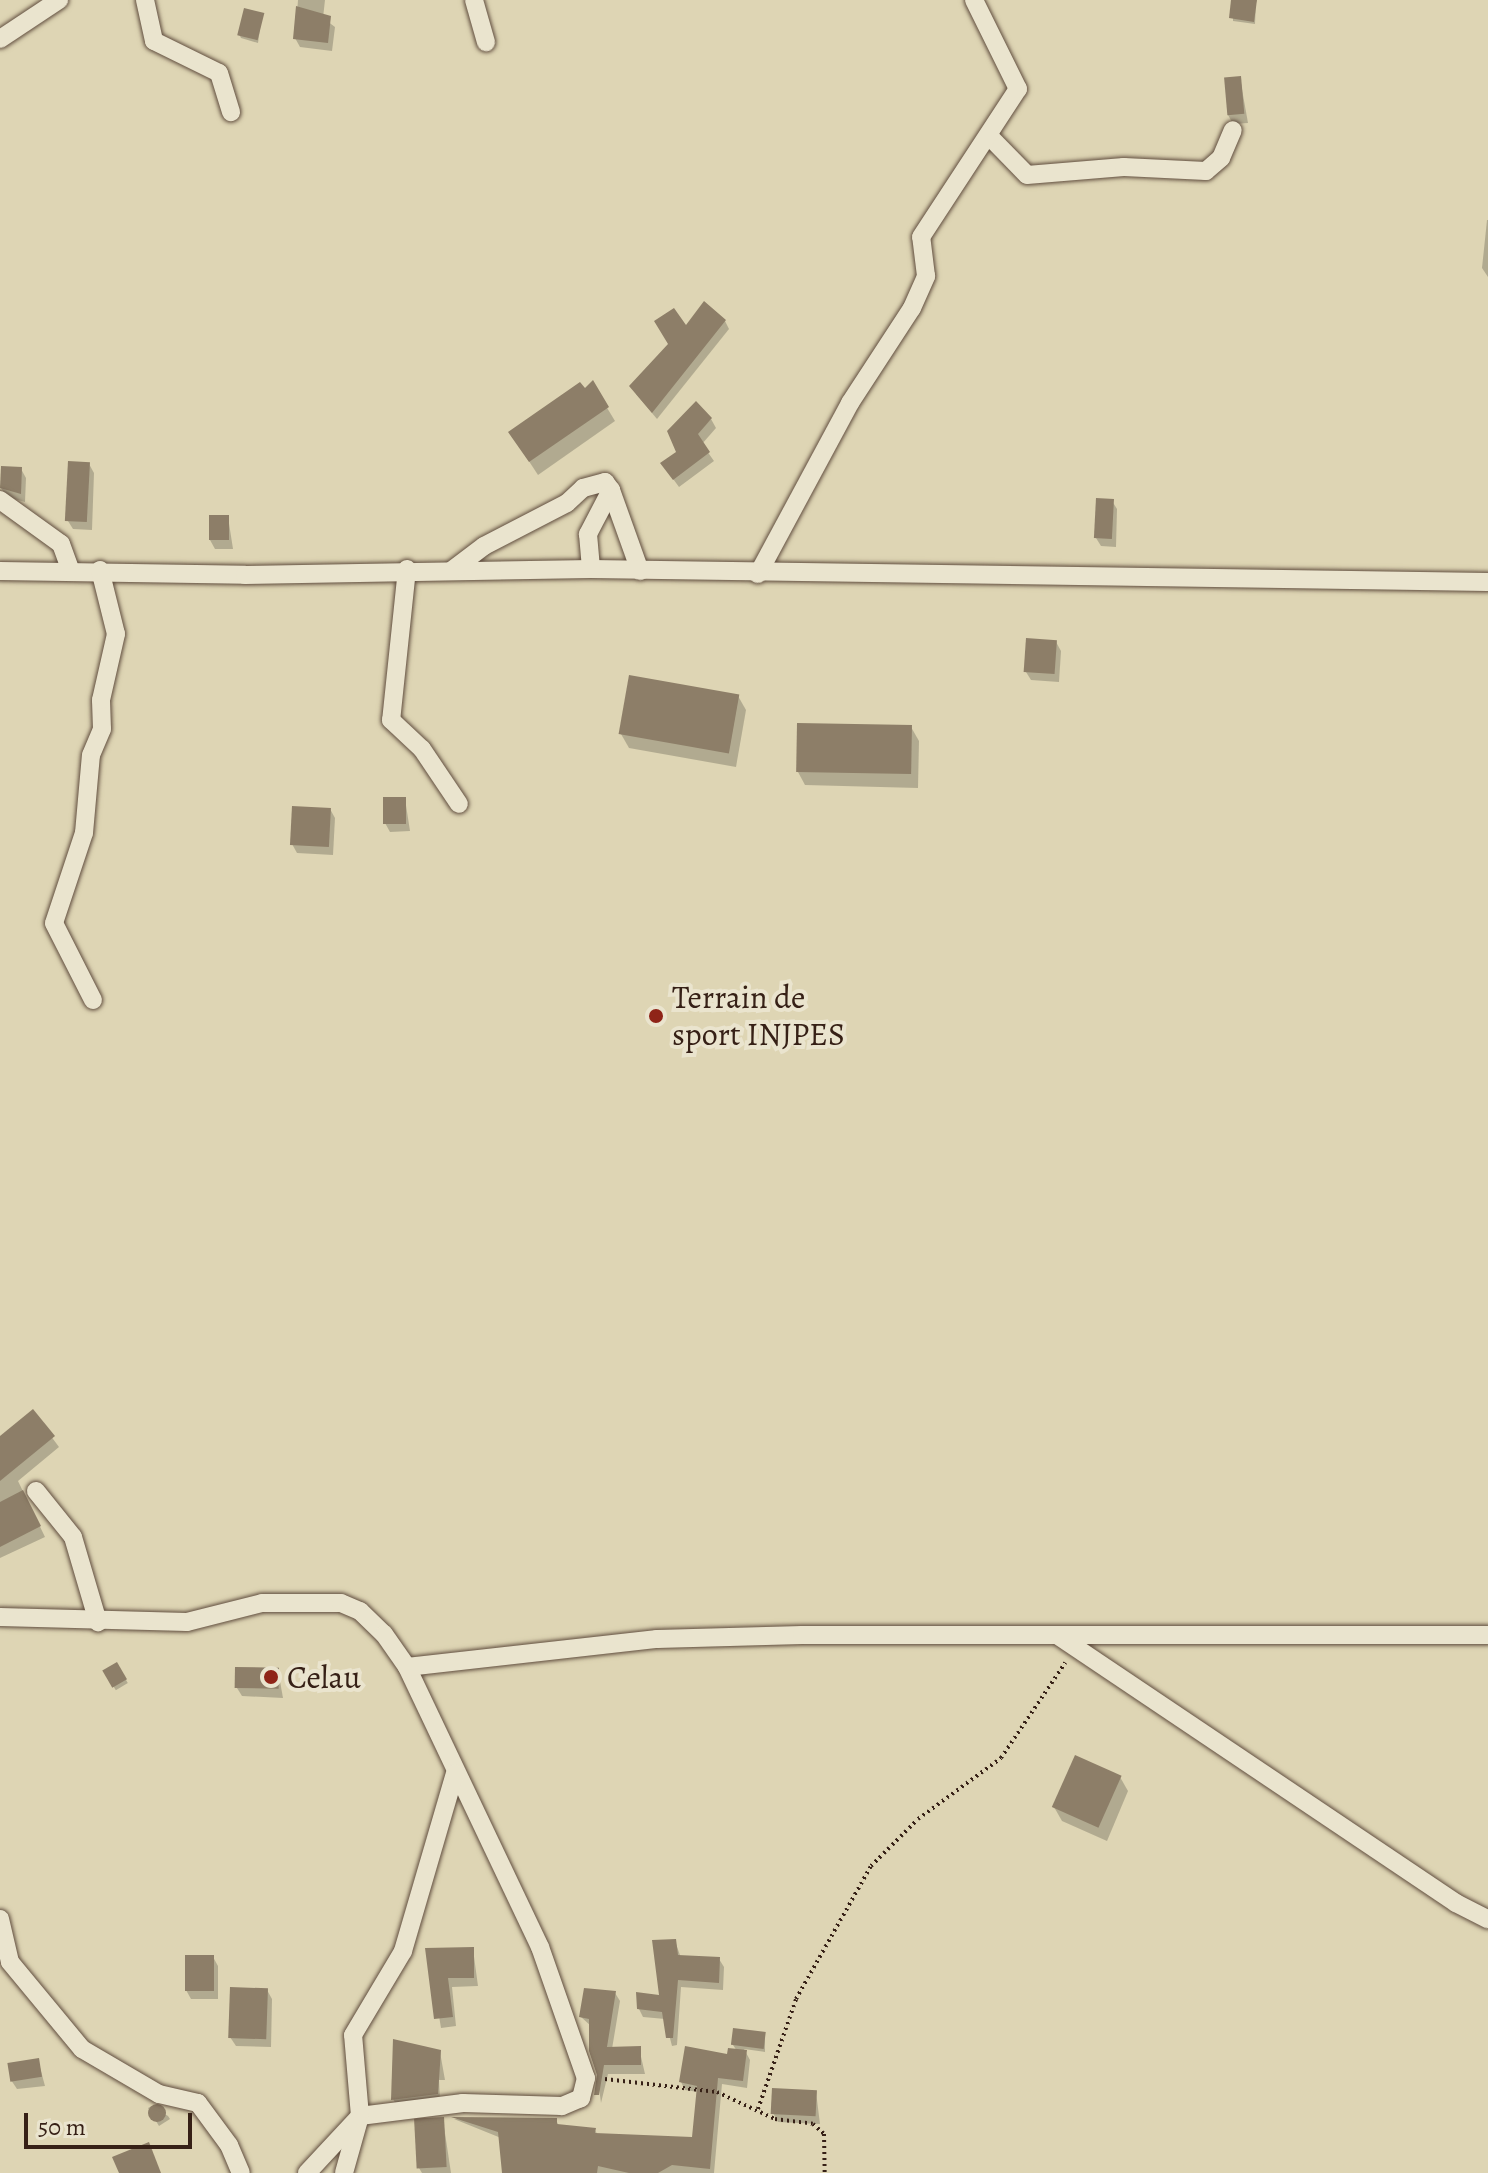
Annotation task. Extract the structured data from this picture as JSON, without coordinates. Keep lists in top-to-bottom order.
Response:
{
  "places": ["Terrain de sport INJPES", "Celau"],
  "scale_bar": "50 m"
}
